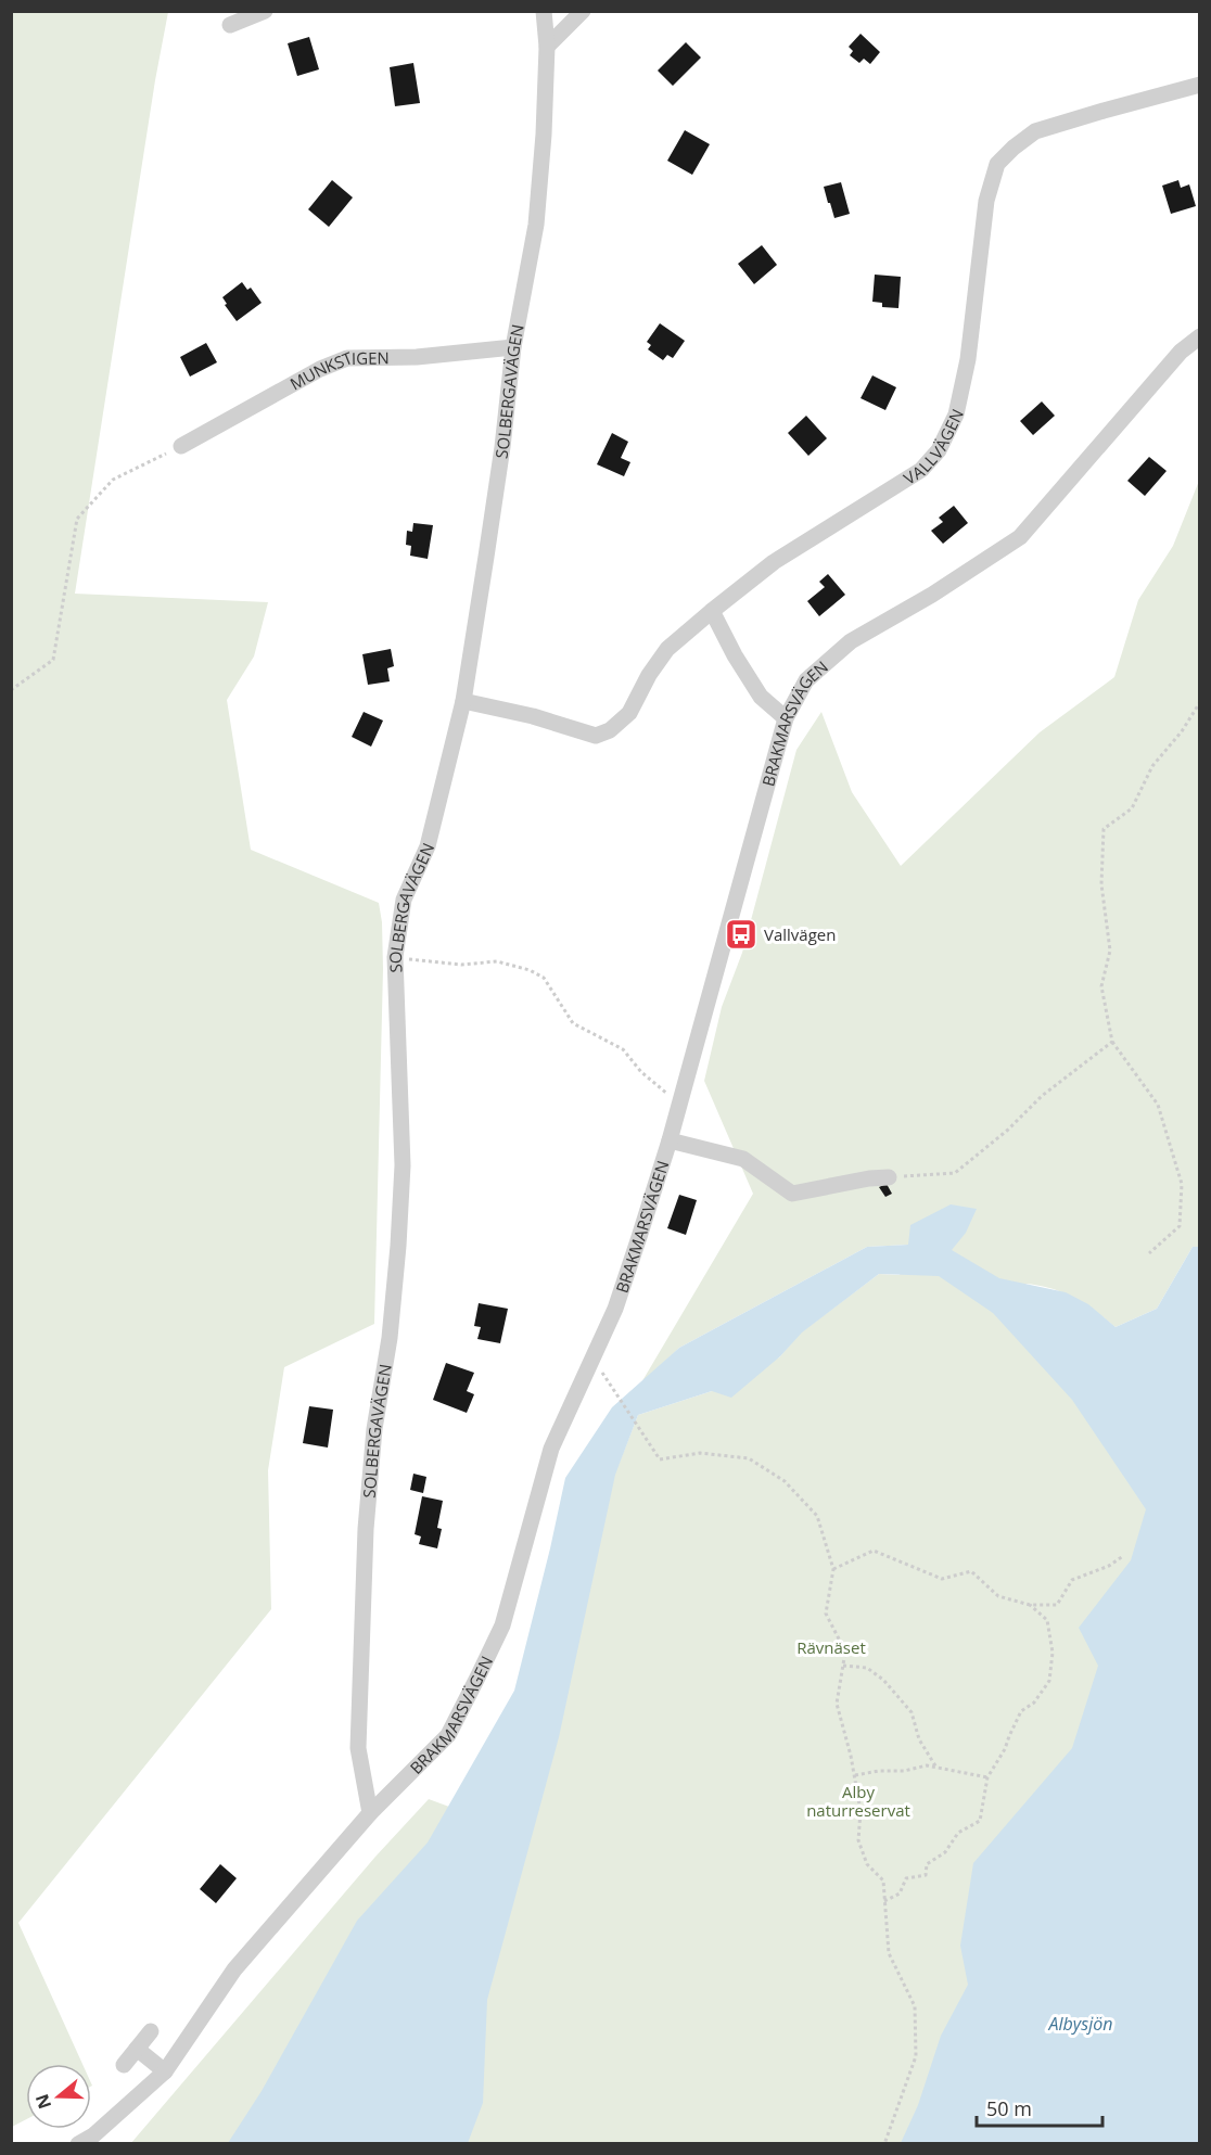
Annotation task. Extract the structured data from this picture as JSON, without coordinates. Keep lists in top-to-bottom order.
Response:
{
  "streets": {
    "street": [
      "MUNKSTIGEN",
      "SOLBERGAVÄGEN",
      "VALLVÄGEN",
      "BRAKMARSVÄGEN"
    ]
  },
  "crossings": [
    ["MUNKSTIGEN", "SOLBERGAVÄGEN"],
    ["SOLBERGAVÄGEN", "VALLVÄGEN"],
    ["SOLBERGAVÄGEN", "BRAKMARSVÄGEN"]
  ],
  "water": ["Albysjön"],
  "parks": ["Rävnäset", "Alby naturreservat"],
  "places": {
    "bus stop": ["Vallvägen"]
  },
  "scale_bar": "50 m",
  "north": "left"
}
